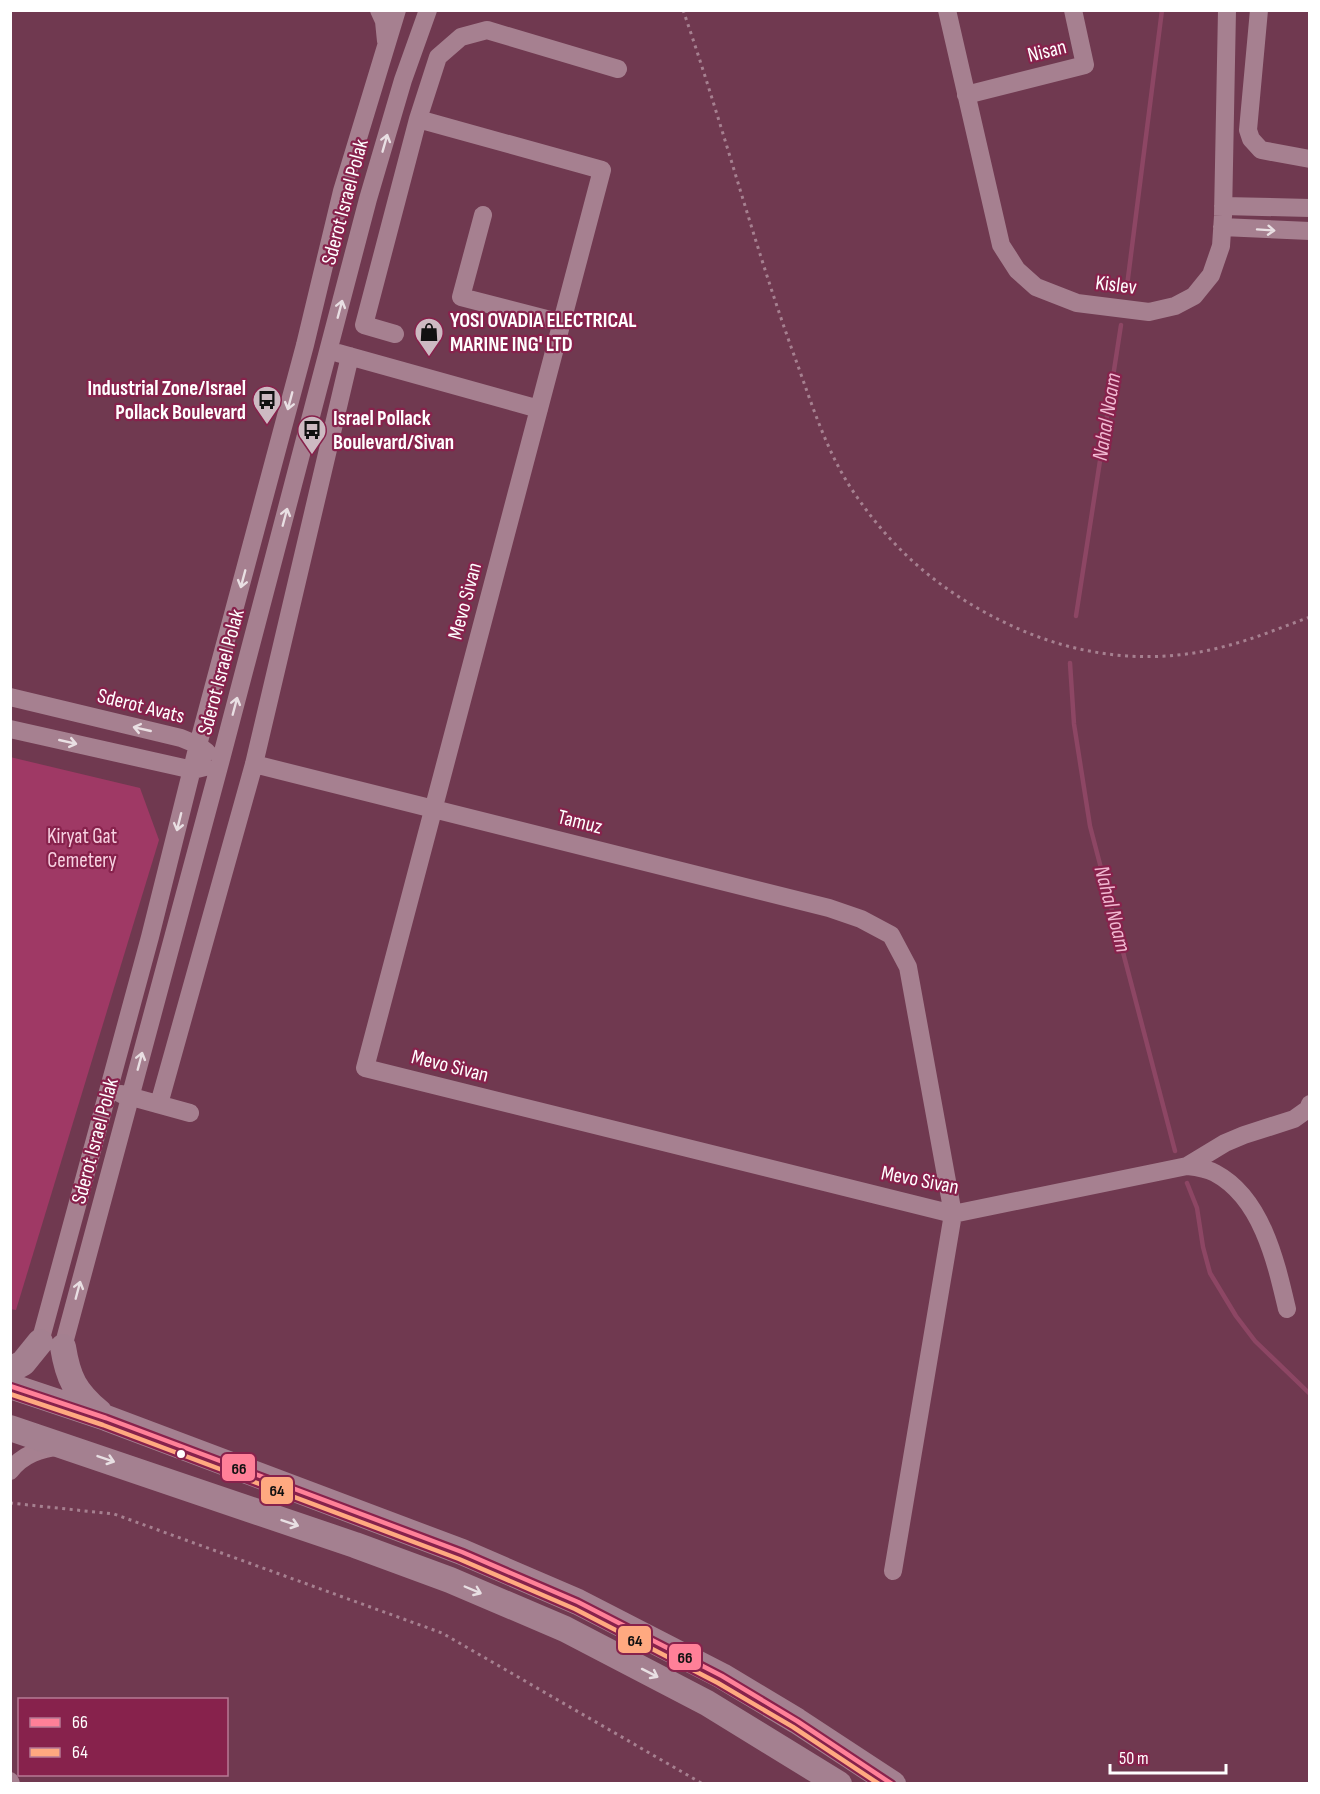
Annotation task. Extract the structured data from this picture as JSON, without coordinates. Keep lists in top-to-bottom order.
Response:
{
  "streets": {
    "street": [
      "Nisan",
      "Sderot Israel Polak",
      "Kislev",
      "Mevo Sivan",
      "Sderot Avats",
      "Tamuz"
    ]
  },
  "crossings": [
    ["Nisan", "Kislev"],
    ["Sderot Israel Polak", "Sderot Avats"],
    ["Mevo Sivan", "Tamuz"]
  ],
  "water": ["Nahal Noam"],
  "parks": ["Kiryat Gat Cemetery"],
  "places": {
    "shop": ["YOSI OVADIA ELECTRICAL MARINE ING' LTD"],
    "bus stop": ["Industrial Zone/Israel Pollack Boulevard", "Israel Pollack Boulevard/Sivan"]
  },
  "lines": ["transit line 66", "transit line 64"],
  "legend": ["66", "64"],
  "scale_bar": "50 m"
}
